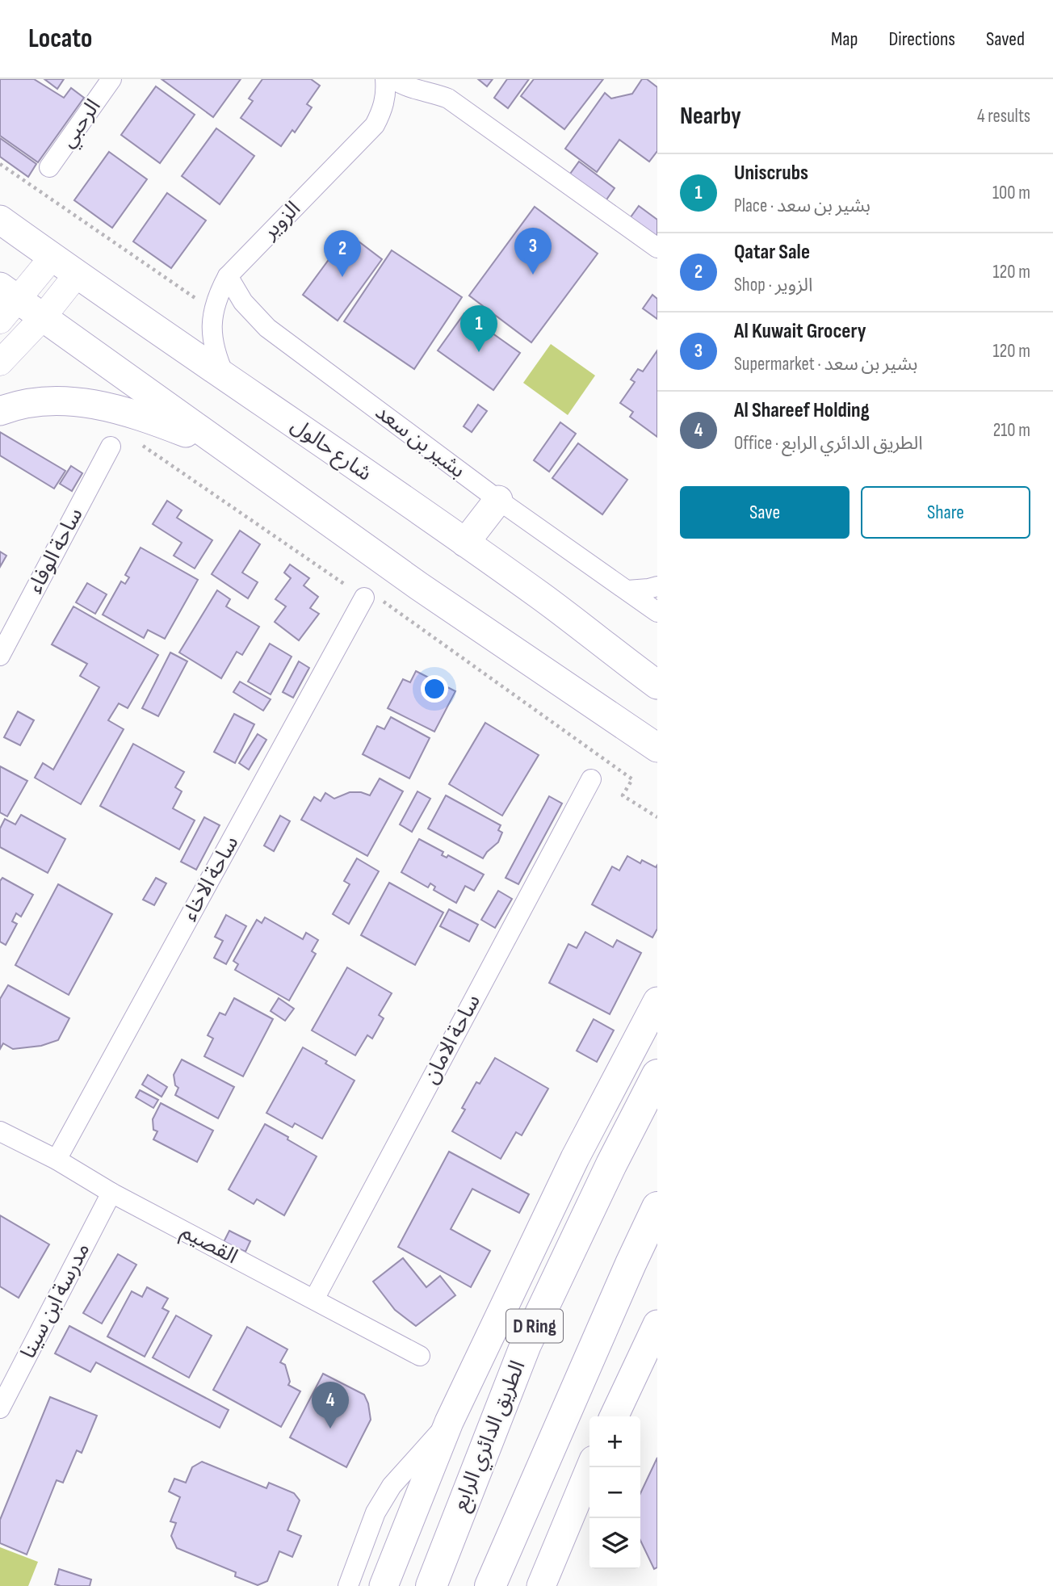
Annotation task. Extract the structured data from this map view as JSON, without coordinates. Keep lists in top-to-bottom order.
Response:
{
  "streets": {
    "highway": ["D Ring", "الطريق الدائري الرابع"],
    "main road": ["شارع حالول"],
    "street": [
      "الرحبي",
      "الزوير",
      "بشير بن سعد",
      "ساحة الوفاء",
      "ساحة الاخاء",
      "ساحة الامان",
      "القصيم",
      "مدرسة ابن سينا"
    ]
  },
  "crossings": [
    ["الزوير", "بشير بن سعد"],
    ["الزوير", "شارع حالول"],
    ["ساحة الاخاء", "القصيم"],
    ["ساحة الامان", "القصيم"],
    ["القصيم", "مدرسة ابن سينا"]
  ],
  "page": {
    "header": "Locato",
    "nav": ["Map", "Directions", "Saved"],
    "heading": ["Nearby", "4 results"],
    "list": [
      {
        "mark": "1",
        "name": "Uniscrubs",
        "note": "Place · بشير بن سعد",
        "value": "100 m"
      },
      {
        "mark": "2",
        "name": "Qatar Sale",
        "note": "Shop · الزوير",
        "value": "120 m"
      },
      {
        "mark": "3",
        "name": "Al Kuwait Grocery",
        "note": "Supermarket · بشير بن سعد",
        "value": "120 m"
      },
      {
        "mark": "4",
        "name": "Al Shareef Holding",
        "note": "Office · الطريق الدائري الرابع",
        "value": "210 m"
      }
    ],
    "pins": [
      "3",
      "2",
      "1",
      "4"
    ],
    "buttons": ["Save", "Share"],
    "map_buttons": ["+", "−"]
  }
}
